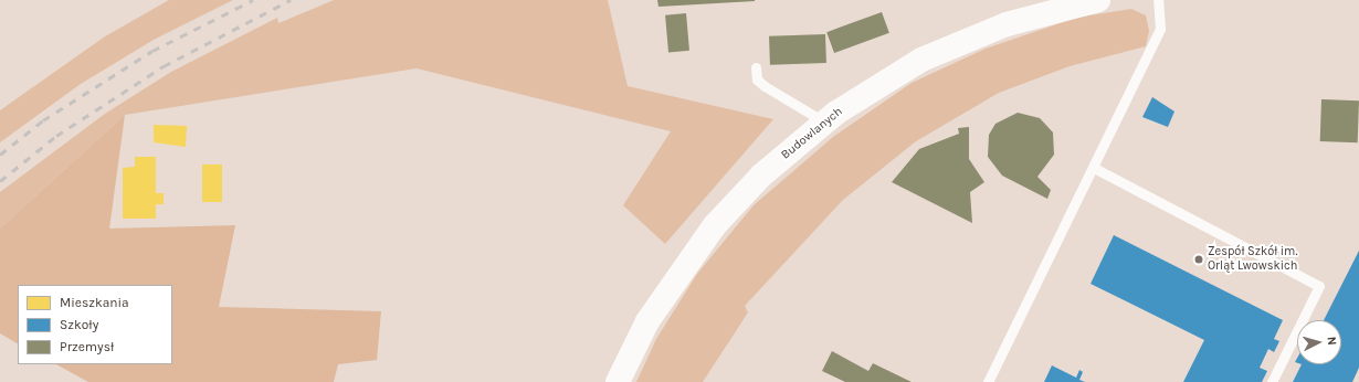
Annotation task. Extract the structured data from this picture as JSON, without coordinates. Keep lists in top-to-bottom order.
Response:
{
  "streets": {
    "street": ["Budowlanych"]
  },
  "places": ["Zespół Szkół im. Orląt Lwowskich"],
  "legend": ["Mieszkania", "Szkoły", "Przemysł"],
  "north": "right"
}
